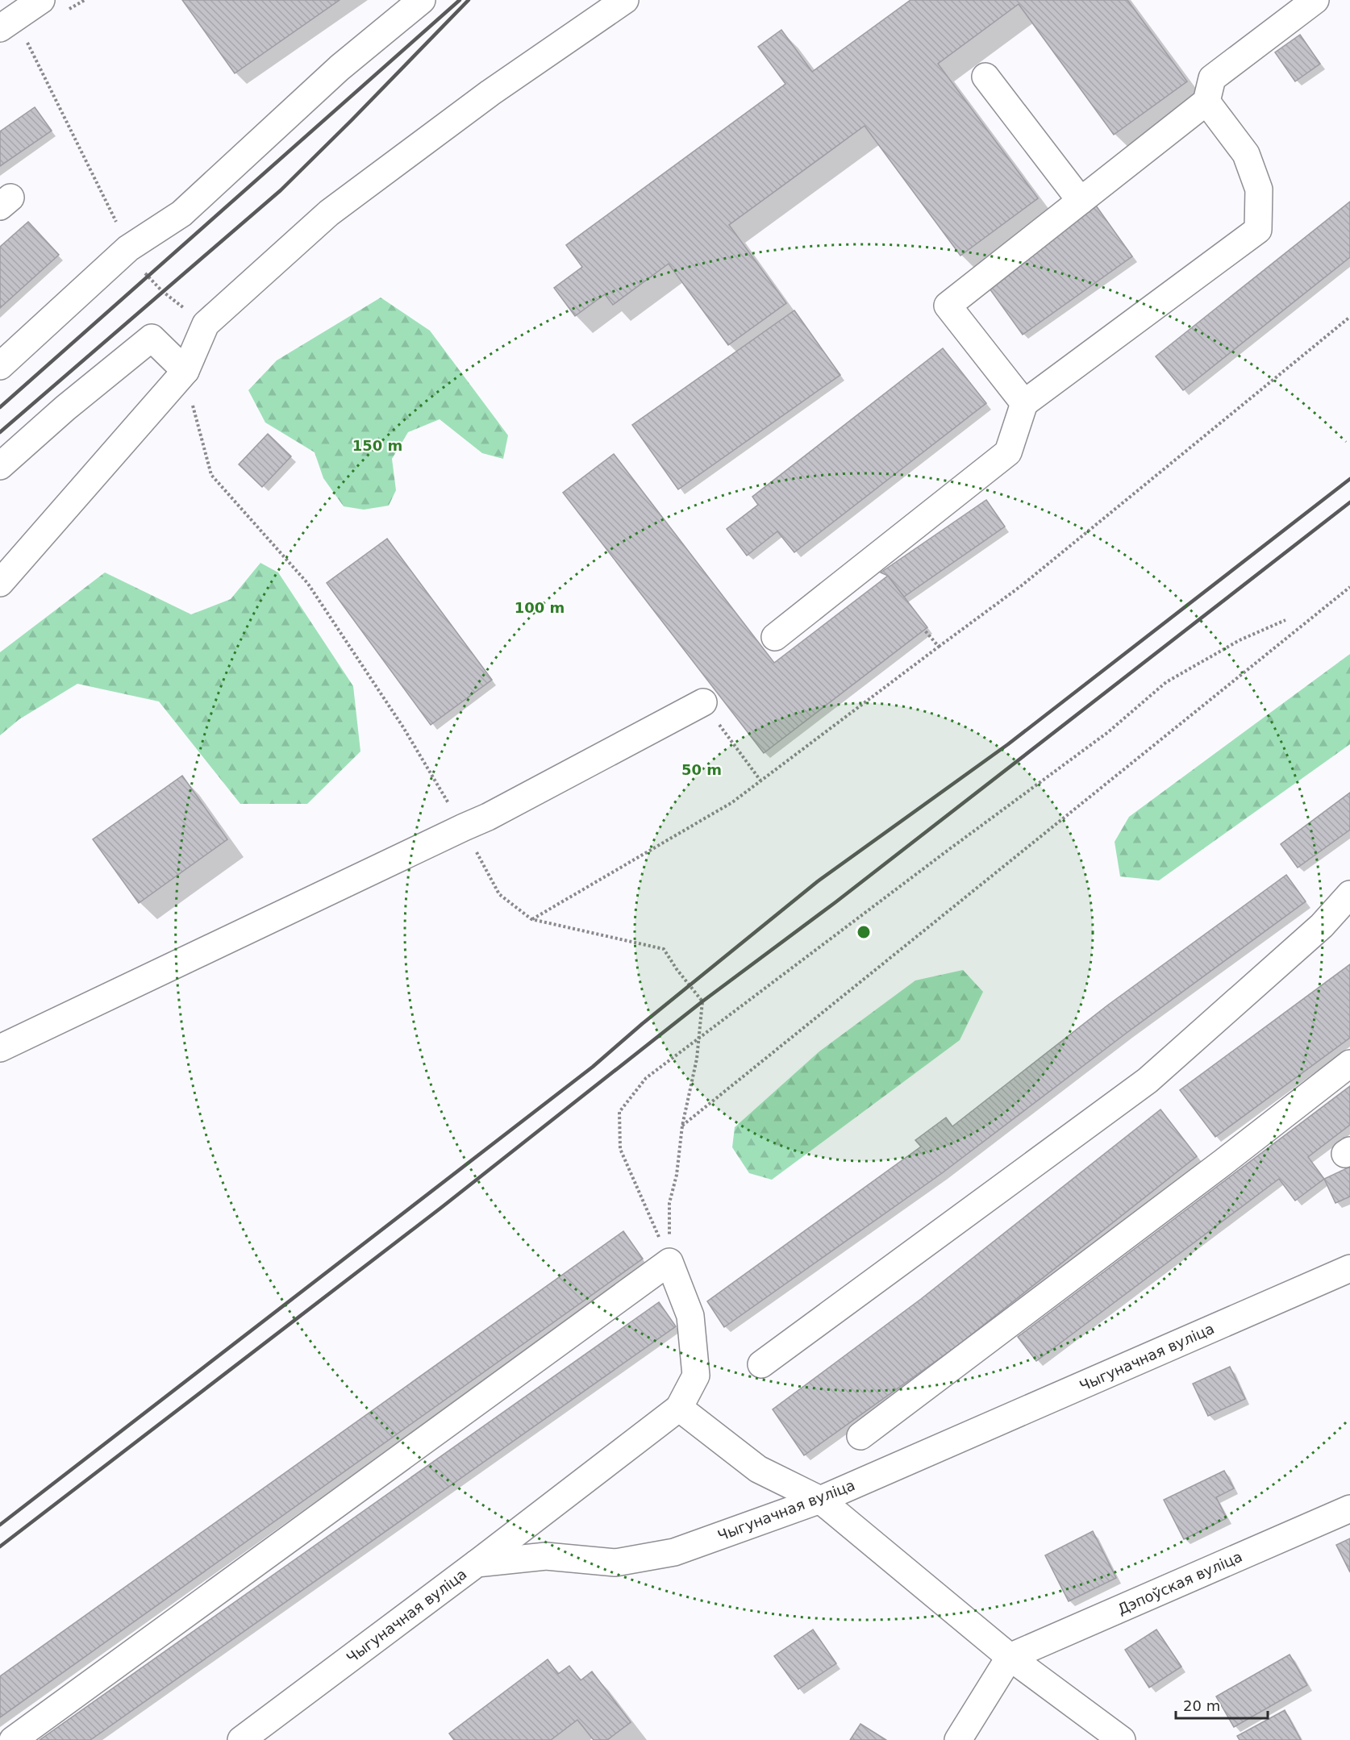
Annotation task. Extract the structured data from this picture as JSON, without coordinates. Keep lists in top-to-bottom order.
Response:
{
  "streets": {
    "street": ["Чыгуначная вуліца", "Дэпоўская вуліца"]
  },
  "scale_bar": "20 m",
  "rings": ["150 m", "100 m", "50 m"]
}
